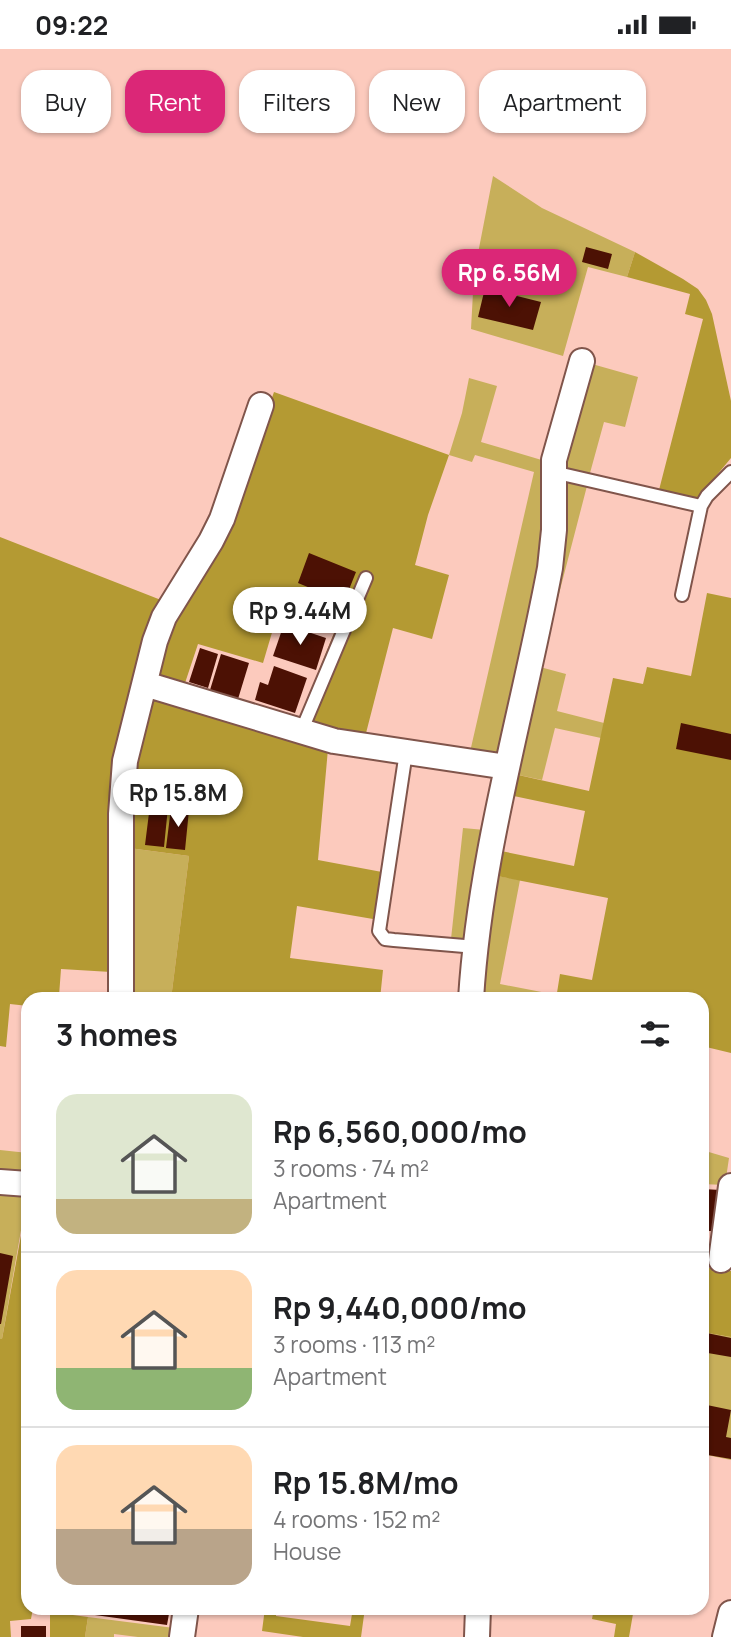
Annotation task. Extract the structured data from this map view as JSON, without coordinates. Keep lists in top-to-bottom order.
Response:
{
  "page": {
    "status": "09:22",
    "chip": [
      "Buy",
      "Rent",
      "Filters",
      "New",
      "Apartment"
    ],
    "price": ["Rp 6.56M", "Rp 9.44M", "Rp 15.8M"],
    "heading": "3 homes",
    "list": [
      {
        "name": "Rp 6,560,000/mo",
        "note": "3 rooms · 74 m² · Apartment"
      },
      {
        "name": "Rp 9,440,000/mo",
        "note": "3 rooms · 113 m² · Apartment"
      },
      {
        "name": "Rp 15.8M/mo",
        "note": "4 rooms · 152 m² · House"
      }
    ]
  }
}
